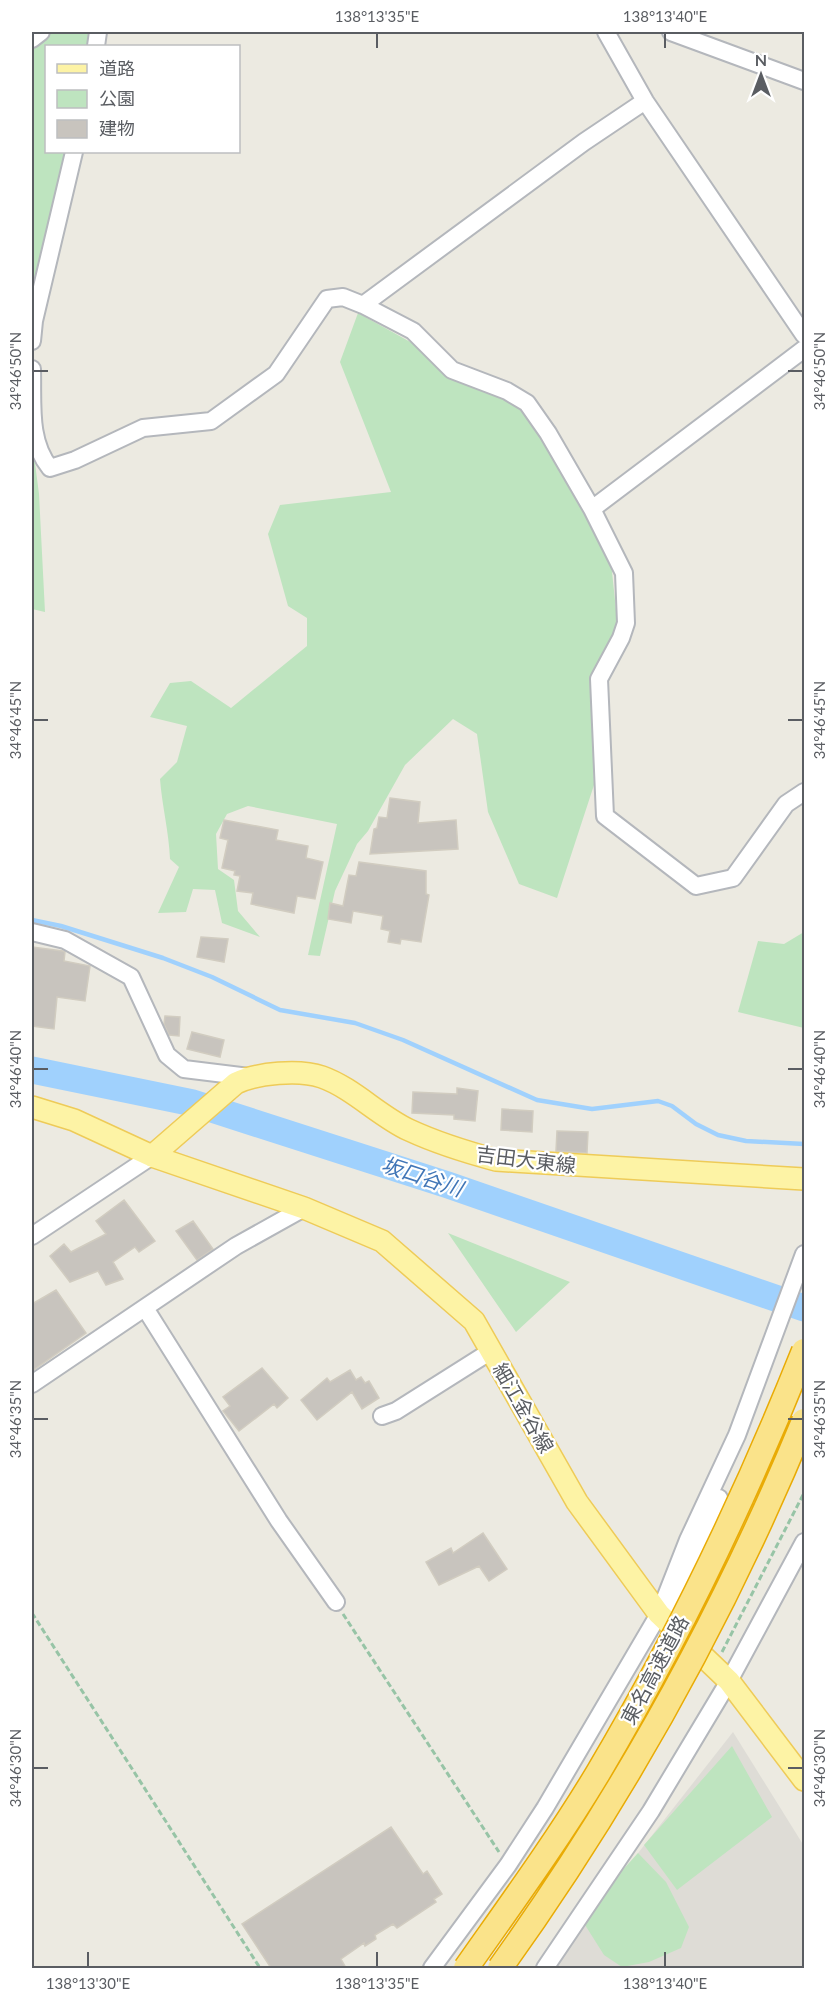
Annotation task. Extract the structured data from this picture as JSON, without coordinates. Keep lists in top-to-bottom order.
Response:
{
  "streets": {
    "highway": ["東名高速道路"],
    "main road": ["吉田大東線", "細江金谷線"]
  },
  "water": ["坂口谷川"],
  "legend": ["道路", "公園", "建物"],
  "north": "top",
  "coordinates": [
    "138°13'35\"E",
    "138°13'40\"E",
    "34°46'50\"N",
    "34°46'45\"N",
    "34°46'40\"N",
    "34°46'35\"N",
    "34°46'30\"N",
    "138°13'30\"E"
  ]
}
